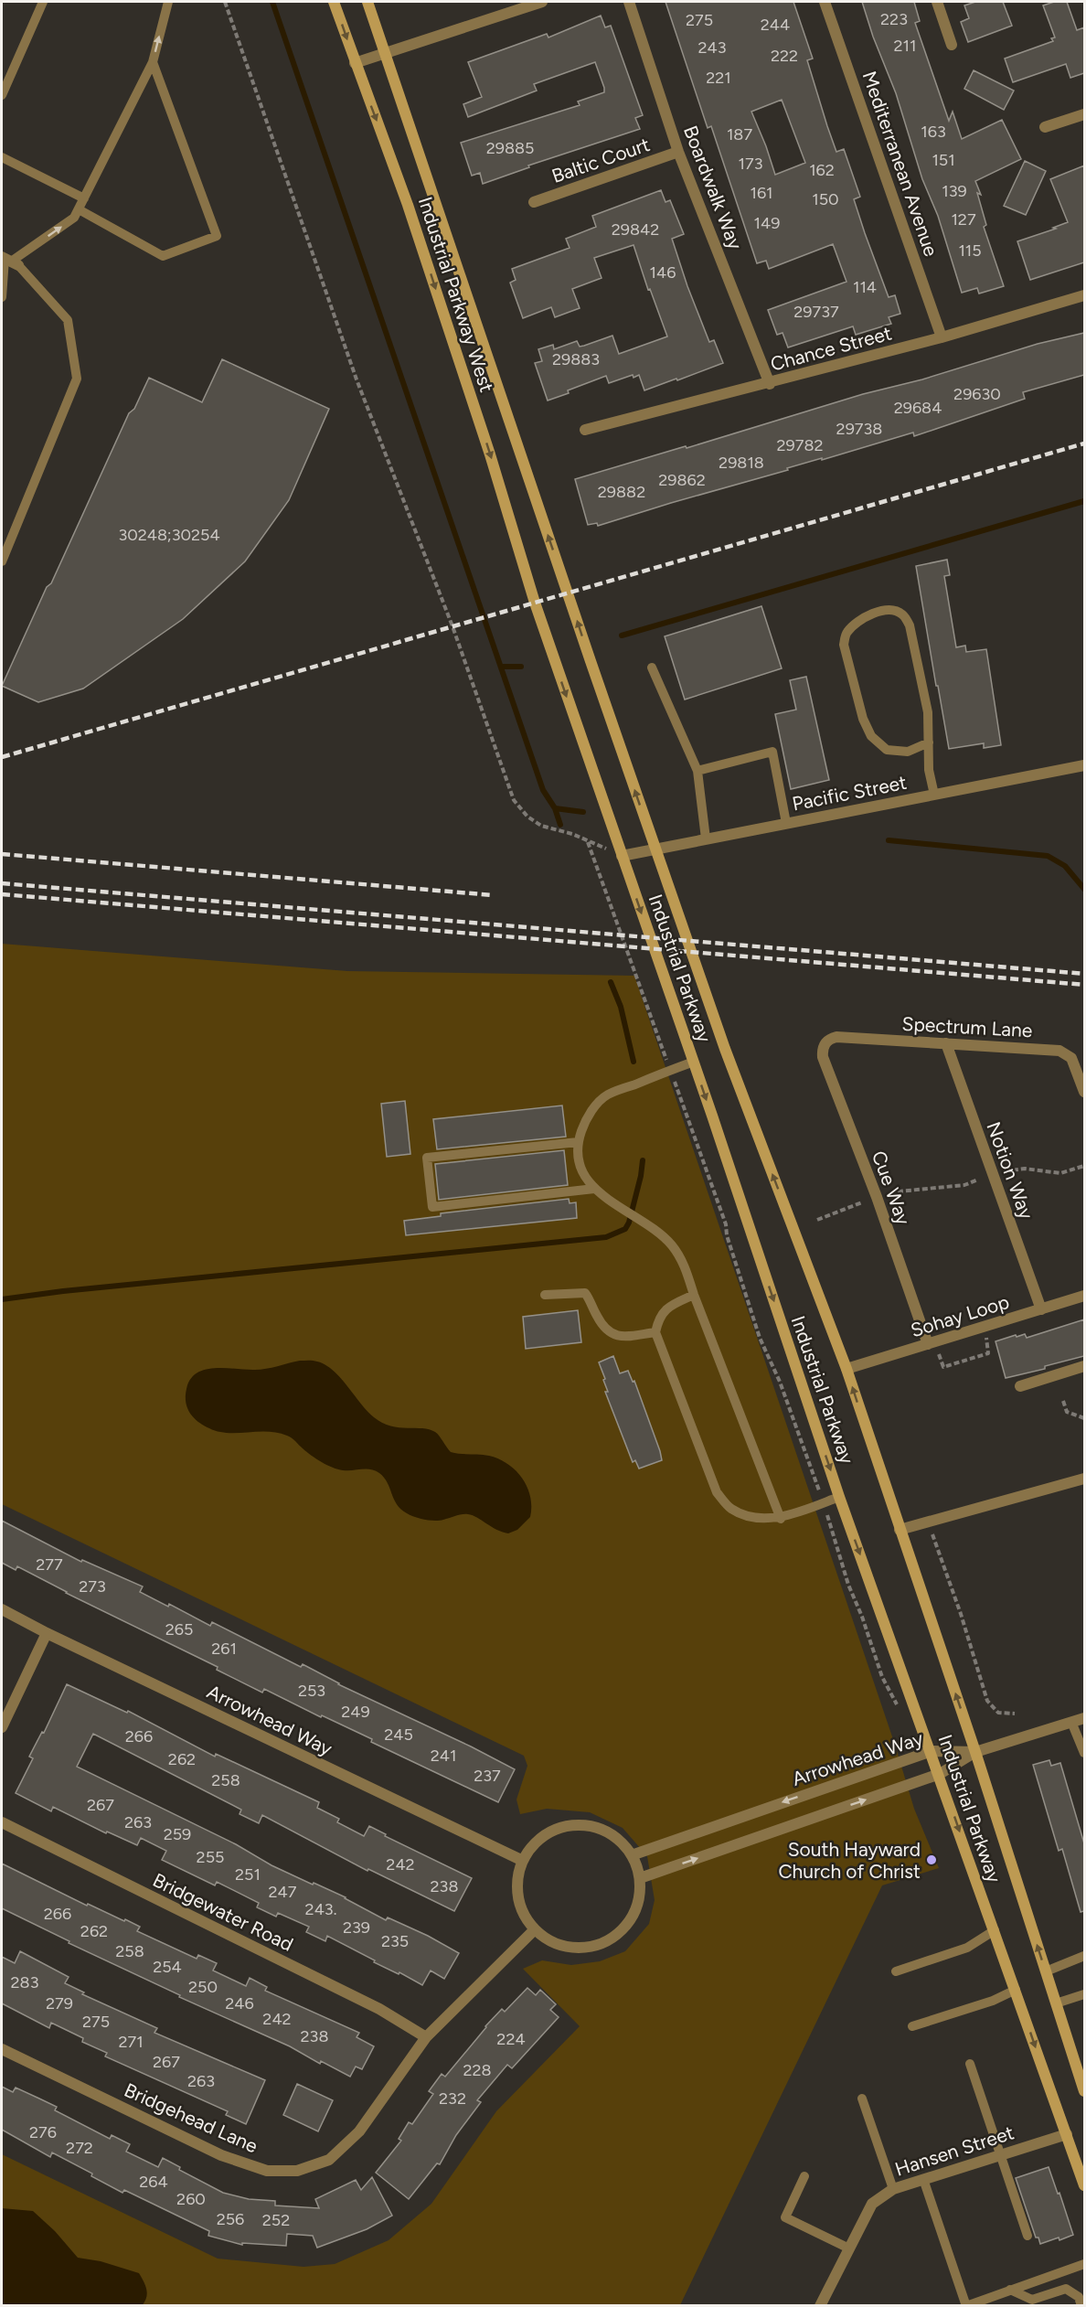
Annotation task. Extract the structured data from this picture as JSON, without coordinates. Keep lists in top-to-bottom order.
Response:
{
  "streets": {
    "main road": ["Industrial Parkway West", "Industrial Parkway"],
    "street": [
      "Baltic Court",
      "Mediterranean Avenue",
      "Boardwalk Way",
      "Chance Street",
      "Pacific Street",
      "Spectrum Lane",
      "Notion Way",
      "Cue Way",
      "Sohay Loop",
      "Arrowhead Way",
      "Bridgewater Road",
      "Bridgehead Lane",
      "Hansen Street"
    ]
  },
  "crossings": [
    ["Baltic Court", "Boardwalk Way"],
    ["Mediterranean Avenue", "Chance Street"],
    ["Boardwalk Way", "Chance Street"],
    ["Industrial Parkway West", "Industrial Parkway"],
    ["Pacific Street", "Industrial Parkway"],
    ["Industrial Parkway", "Sohay Loop"],
    ["Industrial Parkway", "Arrowhead Way"],
    ["Industrial Parkway", "Hansen Street"],
    ["Spectrum Lane", "Notion Way"],
    ["Spectrum Lane", "Cue Way"],
    ["Notion Way", "Sohay Loop"],
    ["Cue Way", "Sohay Loop"],
    ["Arrowhead Way", "Bridgehead Lane"],
    ["Bridgewater Road", "Bridgehead Lane"]
  ],
  "places": ["South Hayward Church of Christ"],
  "house_numbers": [
    "223",
    "275",
    "244",
    "211",
    "243",
    "222",
    "221",
    "163",
    "187",
    "29885",
    "151",
    "173",
    "162",
    "139",
    "161",
    "150",
    "127",
    "149",
    "29842",
    "115",
    "146",
    "114",
    "29737",
    "29883",
    "29630",
    "29684",
    "29738",
    "29782",
    "29818",
    "29862",
    "29882",
    "30248;30254",
    "277",
    "273",
    "265",
    "261",
    "253",
    "249",
    "245",
    "266",
    "241",
    "262",
    "237",
    "258",
    "267",
    "263",
    "259",
    "255",
    "242",
    "251",
    "238",
    "247",
    "243.",
    "266",
    "239",
    "262",
    "235",
    "258",
    "254",
    "283",
    "250",
    "279",
    "246",
    "242",
    "275",
    "238",
    "224",
    "271",
    "267",
    "228",
    "263",
    "232",
    "276",
    "272",
    "264",
    "260",
    "256",
    "252"
  ]
}
